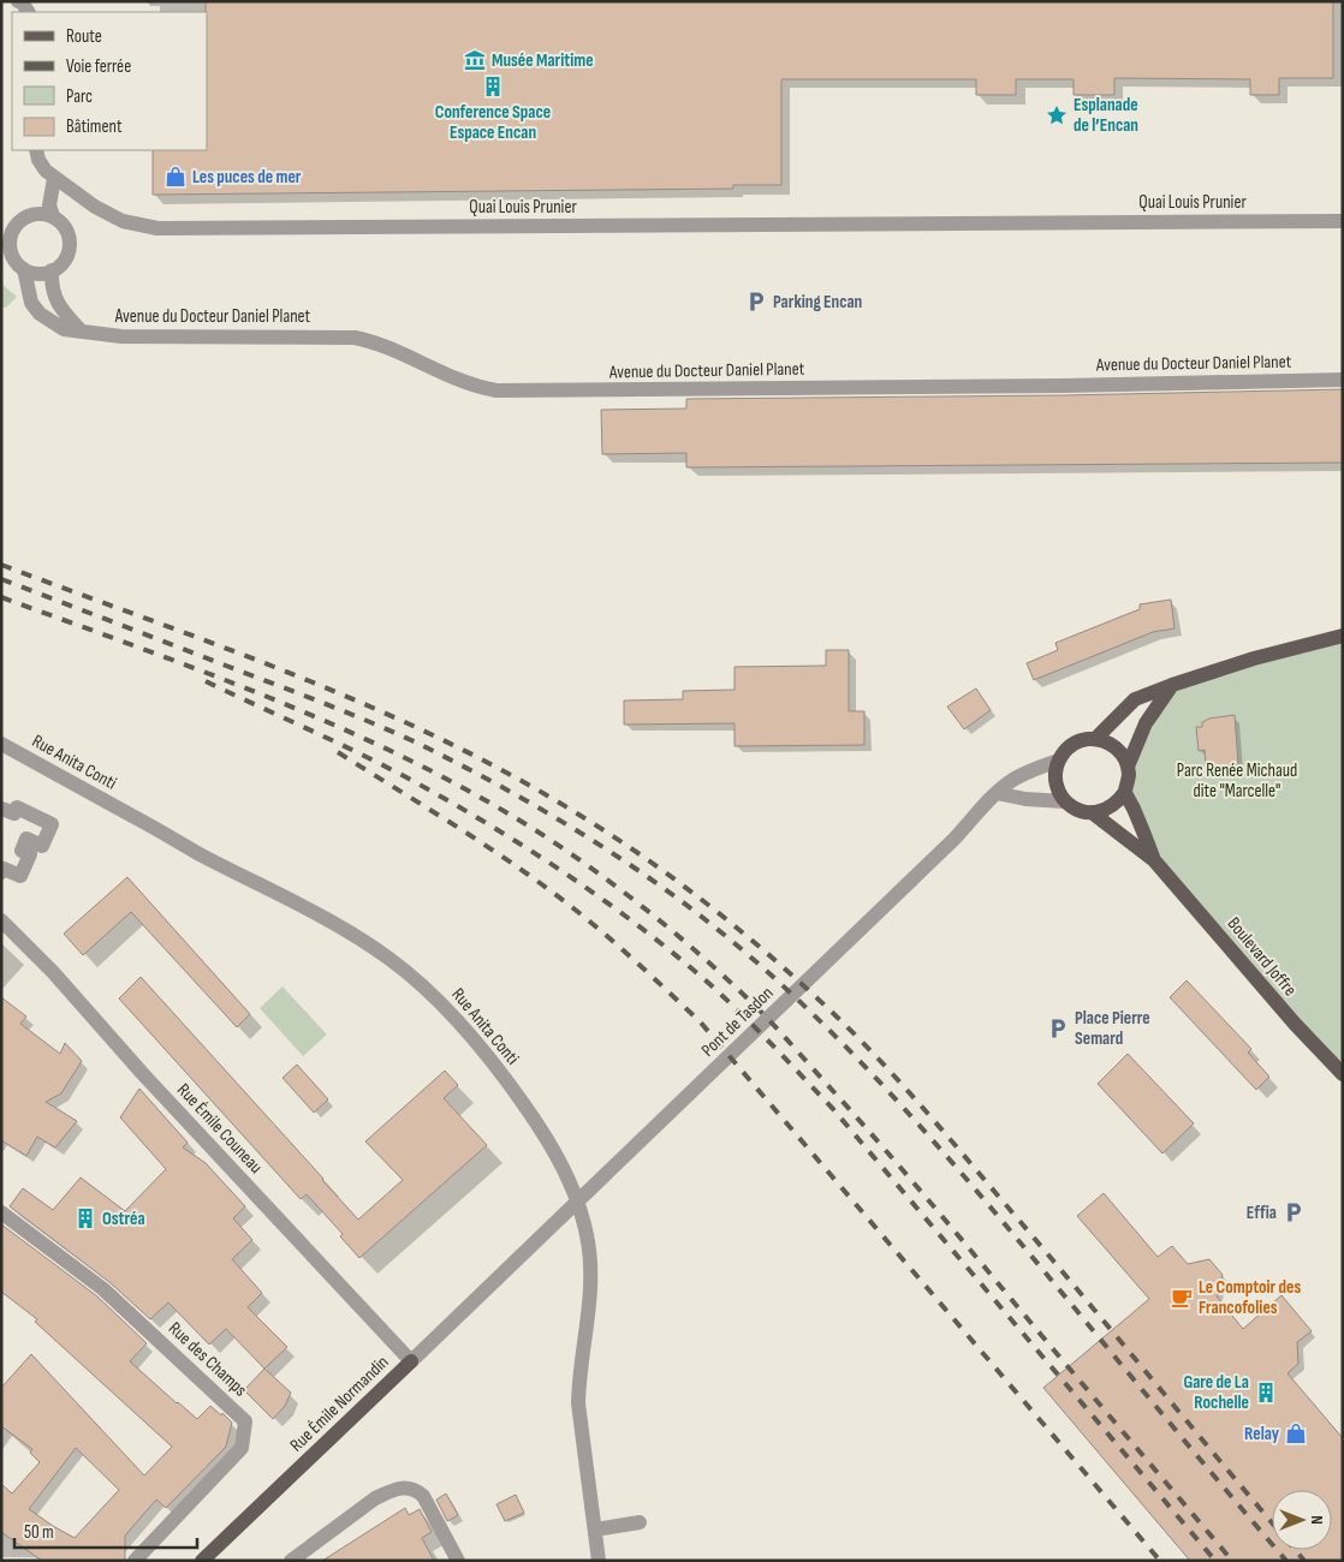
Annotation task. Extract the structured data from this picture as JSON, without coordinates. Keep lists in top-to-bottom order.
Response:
{
  "streets": {
    "main road": ["Boulevard Joffre", "Rue Émile Normandin"],
    "street": [
      "Quai Louis Prunier",
      "Avenue du Docteur Daniel Planet",
      "Rue Anita Conti",
      "Pont de Tasdon",
      "Rue Émile Couneau",
      "Rue des Champs"
    ]
  },
  "crossings": [
    ["Boulevard Joffre", "Pont de Tasdon"],
    ["Pont de Tasdon", "Rue Émile Normandin"],
    ["Rue Émile Couneau", "Rue Émile Normandin"]
  ],
  "parks": ["Parc Renée Michaud dite \"Marcelle\""],
  "places": {
    "museum": ["Musée Maritime"],
    "building": ["Conference Space Espace Encan", "Ostréa", "Gare de La Rochelle"],
    "place": ["Esplanade de l’Encan"],
    "shop": ["Les puces de mer", "Relay"],
    "parking": ["Parking Encan", "Place Pierre Semard", "Effia"],
    "cafe": ["Le Comptoir des Francofolies"]
  },
  "legend": [
    "Route",
    "Voie ferrée",
    "Parc",
    "Bâtiment"
  ],
  "scale_bar": "50 m",
  "north": "right"
}
